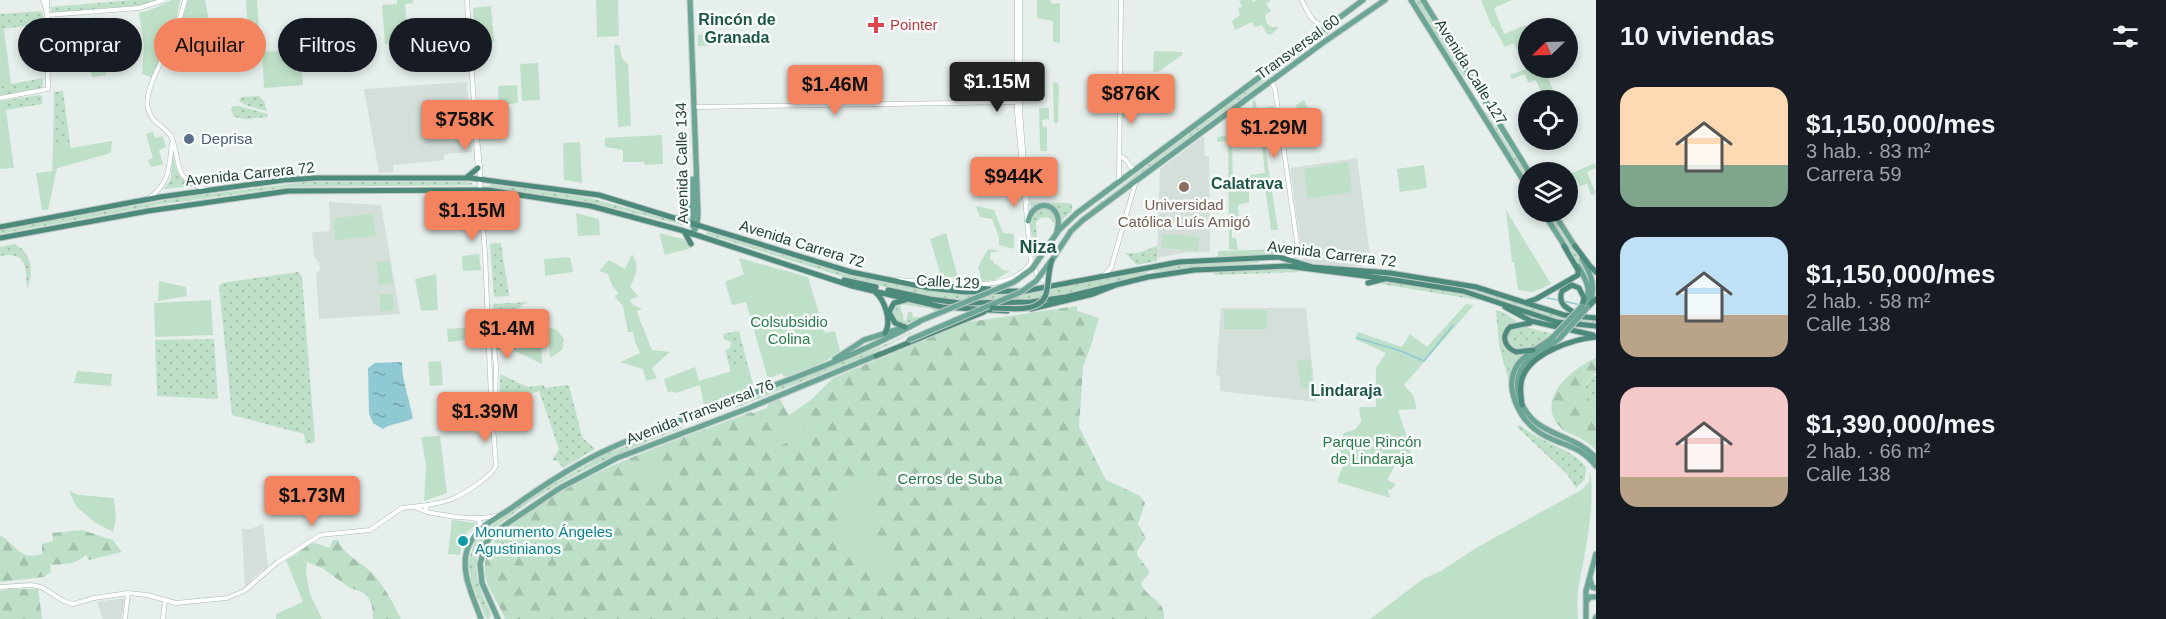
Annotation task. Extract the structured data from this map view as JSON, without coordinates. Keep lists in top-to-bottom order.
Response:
{
  "streets": {
    "highway": ["Avenida Carrera 72"],
    "main road": [
      "Transversal 60",
      "Avenida Calle 127",
      "Avenida Calle 134",
      "Calle 129",
      "Avenida Transversal 76"
    ]
  },
  "crossings": [
    ["Transversal 60", "Avenida Transversal 76"],
    ["Avenida Calle 134", "Avenida Carrera 72"],
    ["Avenida Carrera 72", "Calle 129"]
  ],
  "districts": [
    "Rincón de Granada",
    "Calatrava",
    "Niza",
    "Lindaraja"
  ],
  "parks": ["Colsubsidio Colina", "Parque Rincón de Lindaraja", "Cerros de Suba"],
  "places": {
    "health": ["Pointer"],
    "other": ["Deprisa", "Universidad Católica Luís Amigó", "Monumento Ángeles Agustinianos"]
  },
  "north": "bottom left",
  "page": {
    "heading": "10 viviendas",
    "chip": [
      "Comprar",
      "Alquilar",
      "Filtros",
      "Nuevo"
    ],
    "price": [
      "$1.15M",
      "$1.46M",
      "$876K",
      "$758K",
      "$1.29M",
      "$944K",
      "$1.15M",
      "$1.4M",
      "$1.39M",
      "$1.73M"
    ],
    "list": [
      {
        "name": "$1,150,000/mes",
        "note": "3 hab. · 83 m² · Carrera 59"
      },
      {
        "name": "$1,150,000/mes",
        "note": "2 hab. · 58 m² · Calle 138"
      },
      {
        "name": "$1,390,000/mes",
        "note": "2 hab. · 66 m² · Calle 138"
      }
    ]
  }
}
